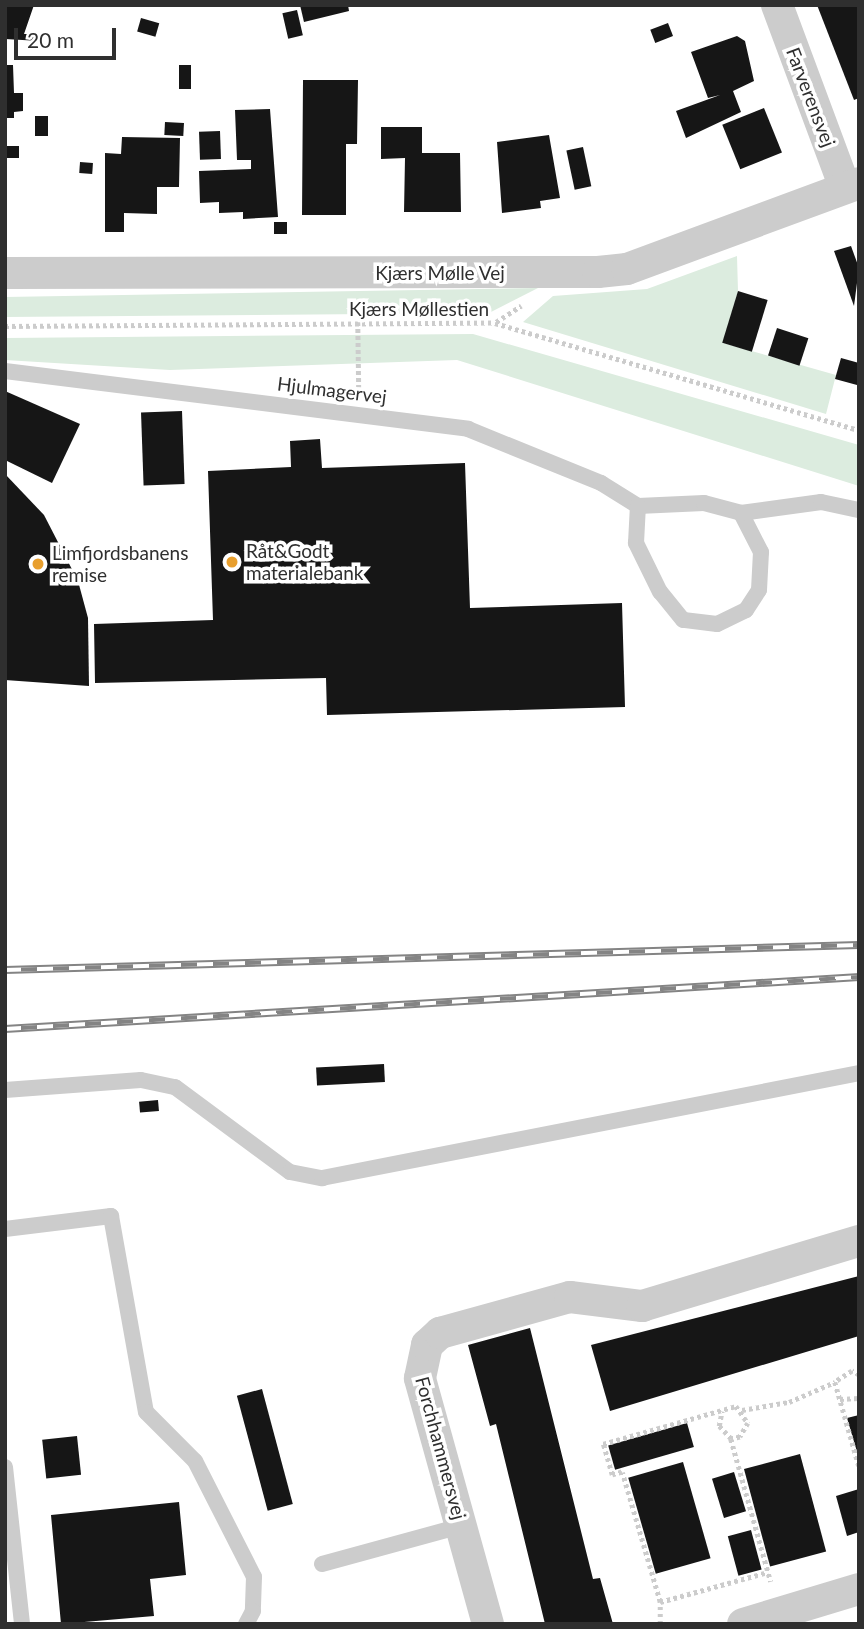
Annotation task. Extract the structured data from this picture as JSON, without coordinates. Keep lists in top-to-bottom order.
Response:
{
  "streets": {
    "street": ["Farverensvej", "Kjærs Mølle Vej", "Forchhammersvej"],
    "lane": ["Hjulmagervej"],
    "path": ["Kjærs Møllestien"]
  },
  "crossings": [
    ["Farverensvej", "Kjærs Mølle Vej"]
  ],
  "places": ["Råt&Godt materialebank", "Limfjordsbanens remise"],
  "scale_bar": "20 m"
}
